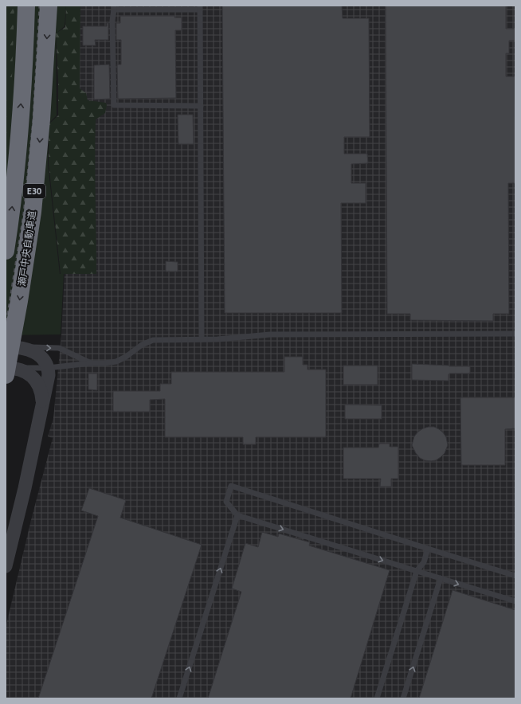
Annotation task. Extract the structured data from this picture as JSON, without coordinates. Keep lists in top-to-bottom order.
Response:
{
  "streets": {
    "highway": ["E30", "瀬戸中央自動車道"]
  }
}
